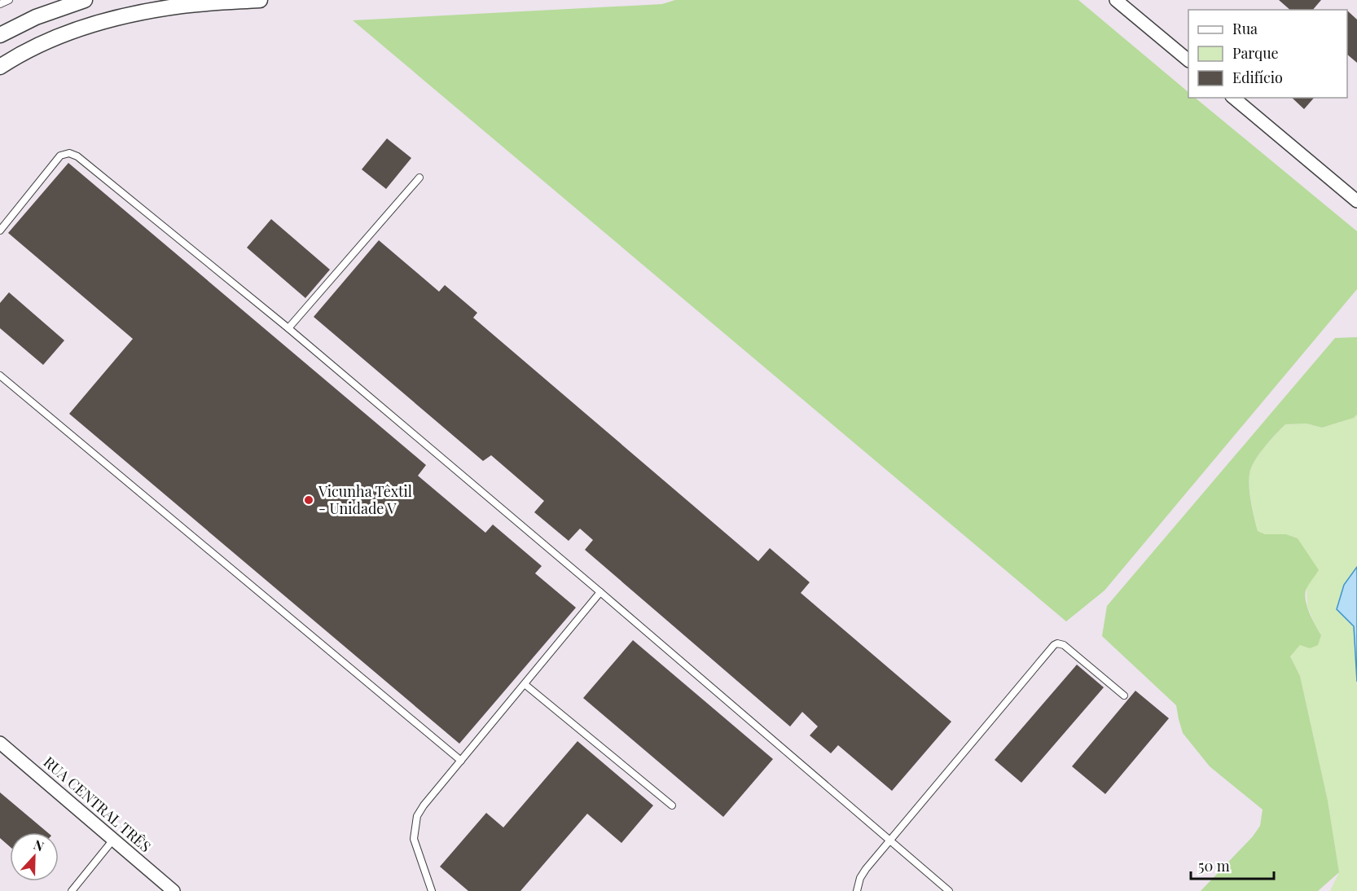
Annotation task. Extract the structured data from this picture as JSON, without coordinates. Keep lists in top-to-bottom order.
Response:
{
  "streets": {
    "street": ["RUA CENTRAL TRÊS"]
  },
  "places": ["Vicunha Têxtil - Unidade V"],
  "legend": ["Rua", "Parque", "Edifício"],
  "scale_bar": "50 m",
  "north": "top"
}
